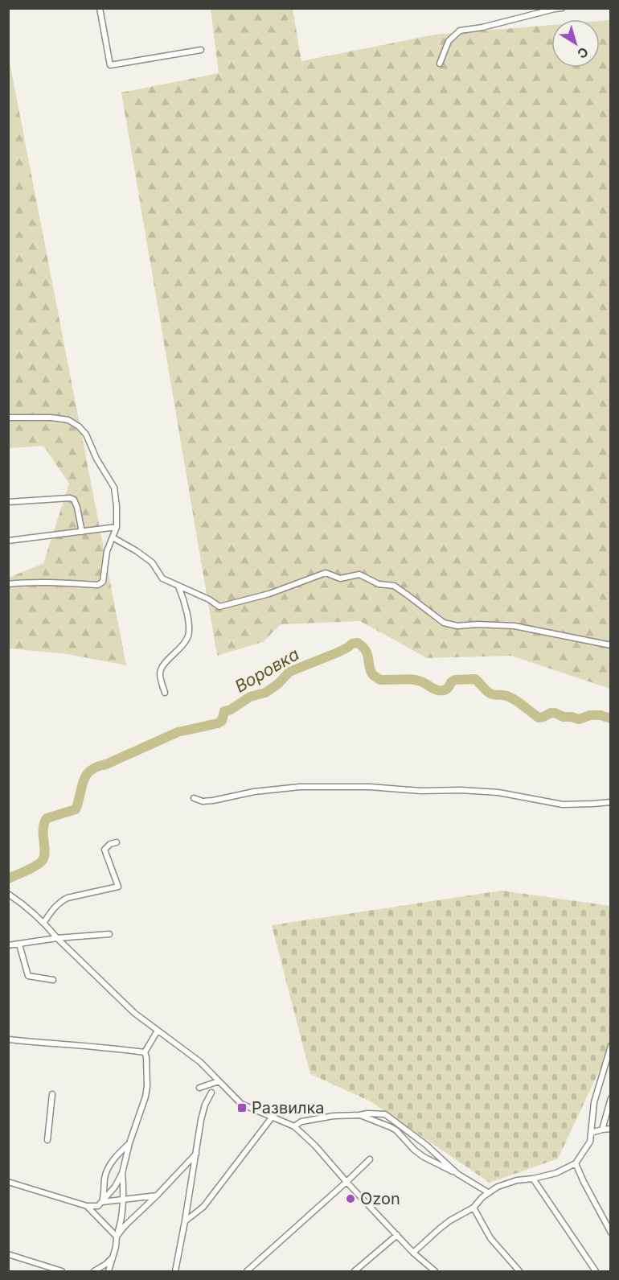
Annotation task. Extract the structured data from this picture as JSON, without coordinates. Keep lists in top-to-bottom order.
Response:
{
  "water": ["Воровка"],
  "places": {
    "transit": ["Развилка"],
    "other": ["Ozon"]
  },
  "north": "bottom right"
}
